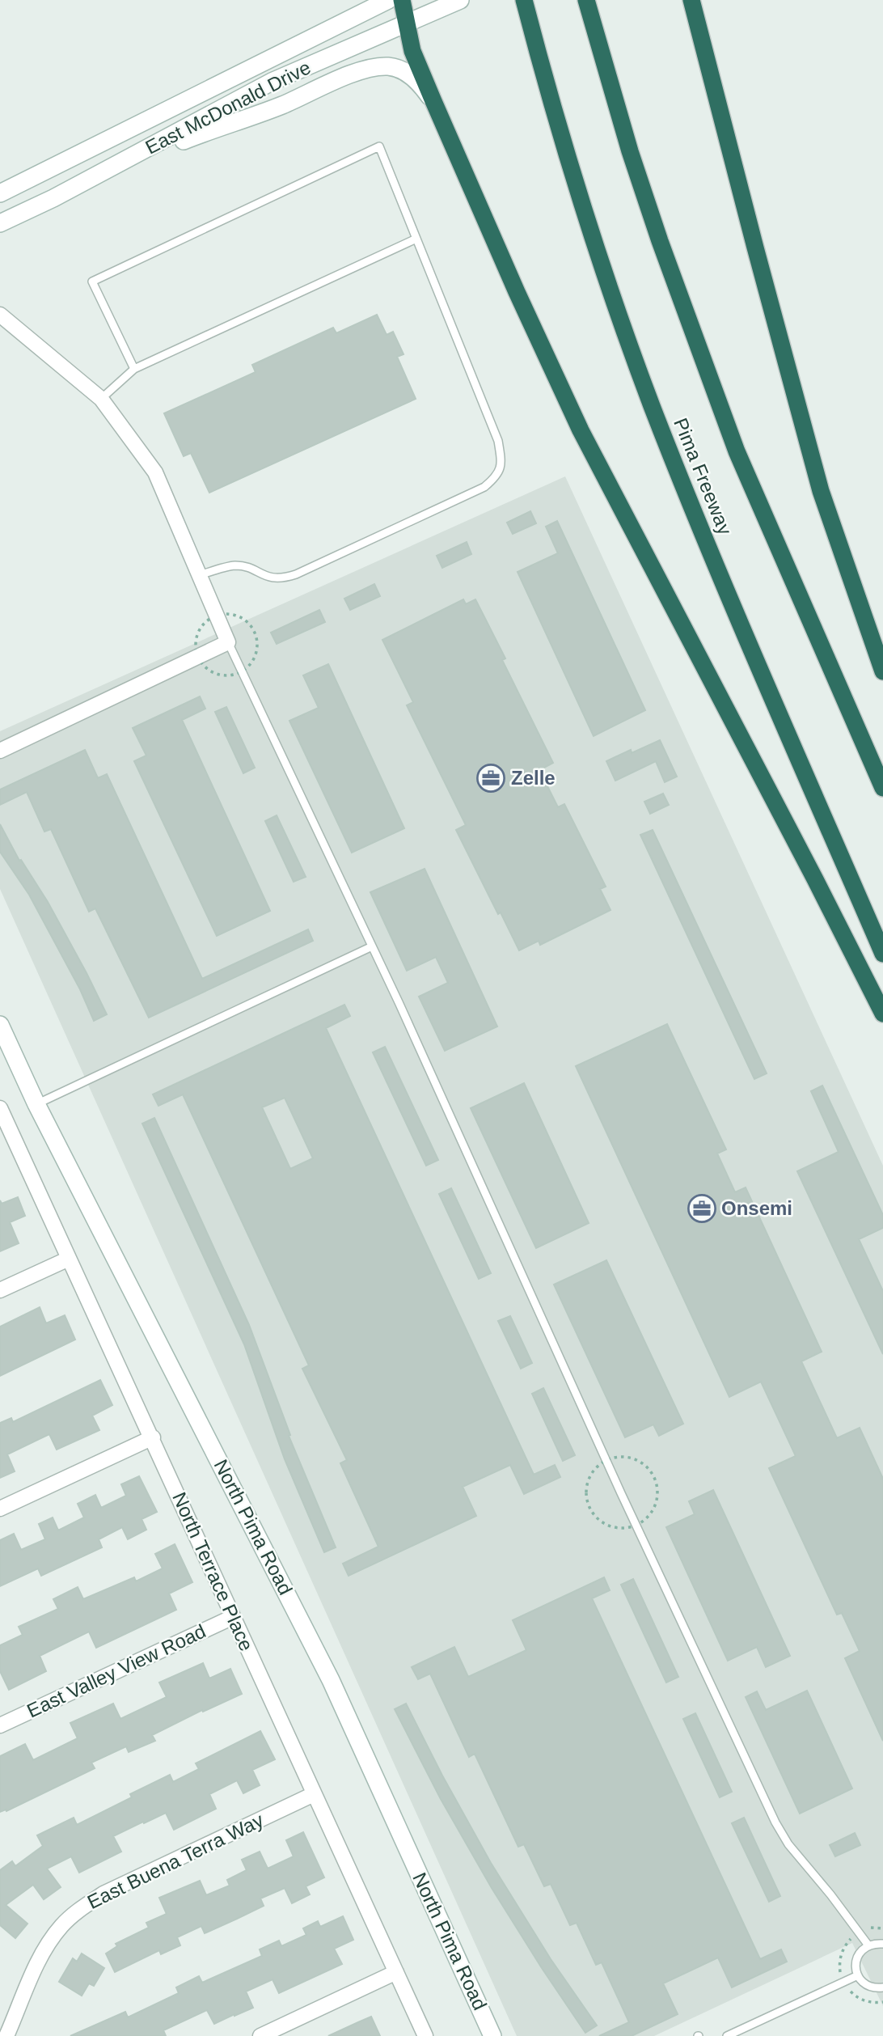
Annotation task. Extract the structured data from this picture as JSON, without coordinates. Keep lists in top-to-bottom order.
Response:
{
  "streets": {
    "highway": ["Pima Freeway"],
    "main road": ["East McDonald Drive", "North Pima Road"],
    "street": ["North Terrace Place", "East Valley View Road", "East Buena Terra Way"]
  },
  "crossings": [
    ["North Terrace Place", "East Valley View Road"],
    ["North Terrace Place", "East Buena Terra Way"]
  ],
  "places": {
    "office": ["Zelle", "Onsemi"]
  }
}
